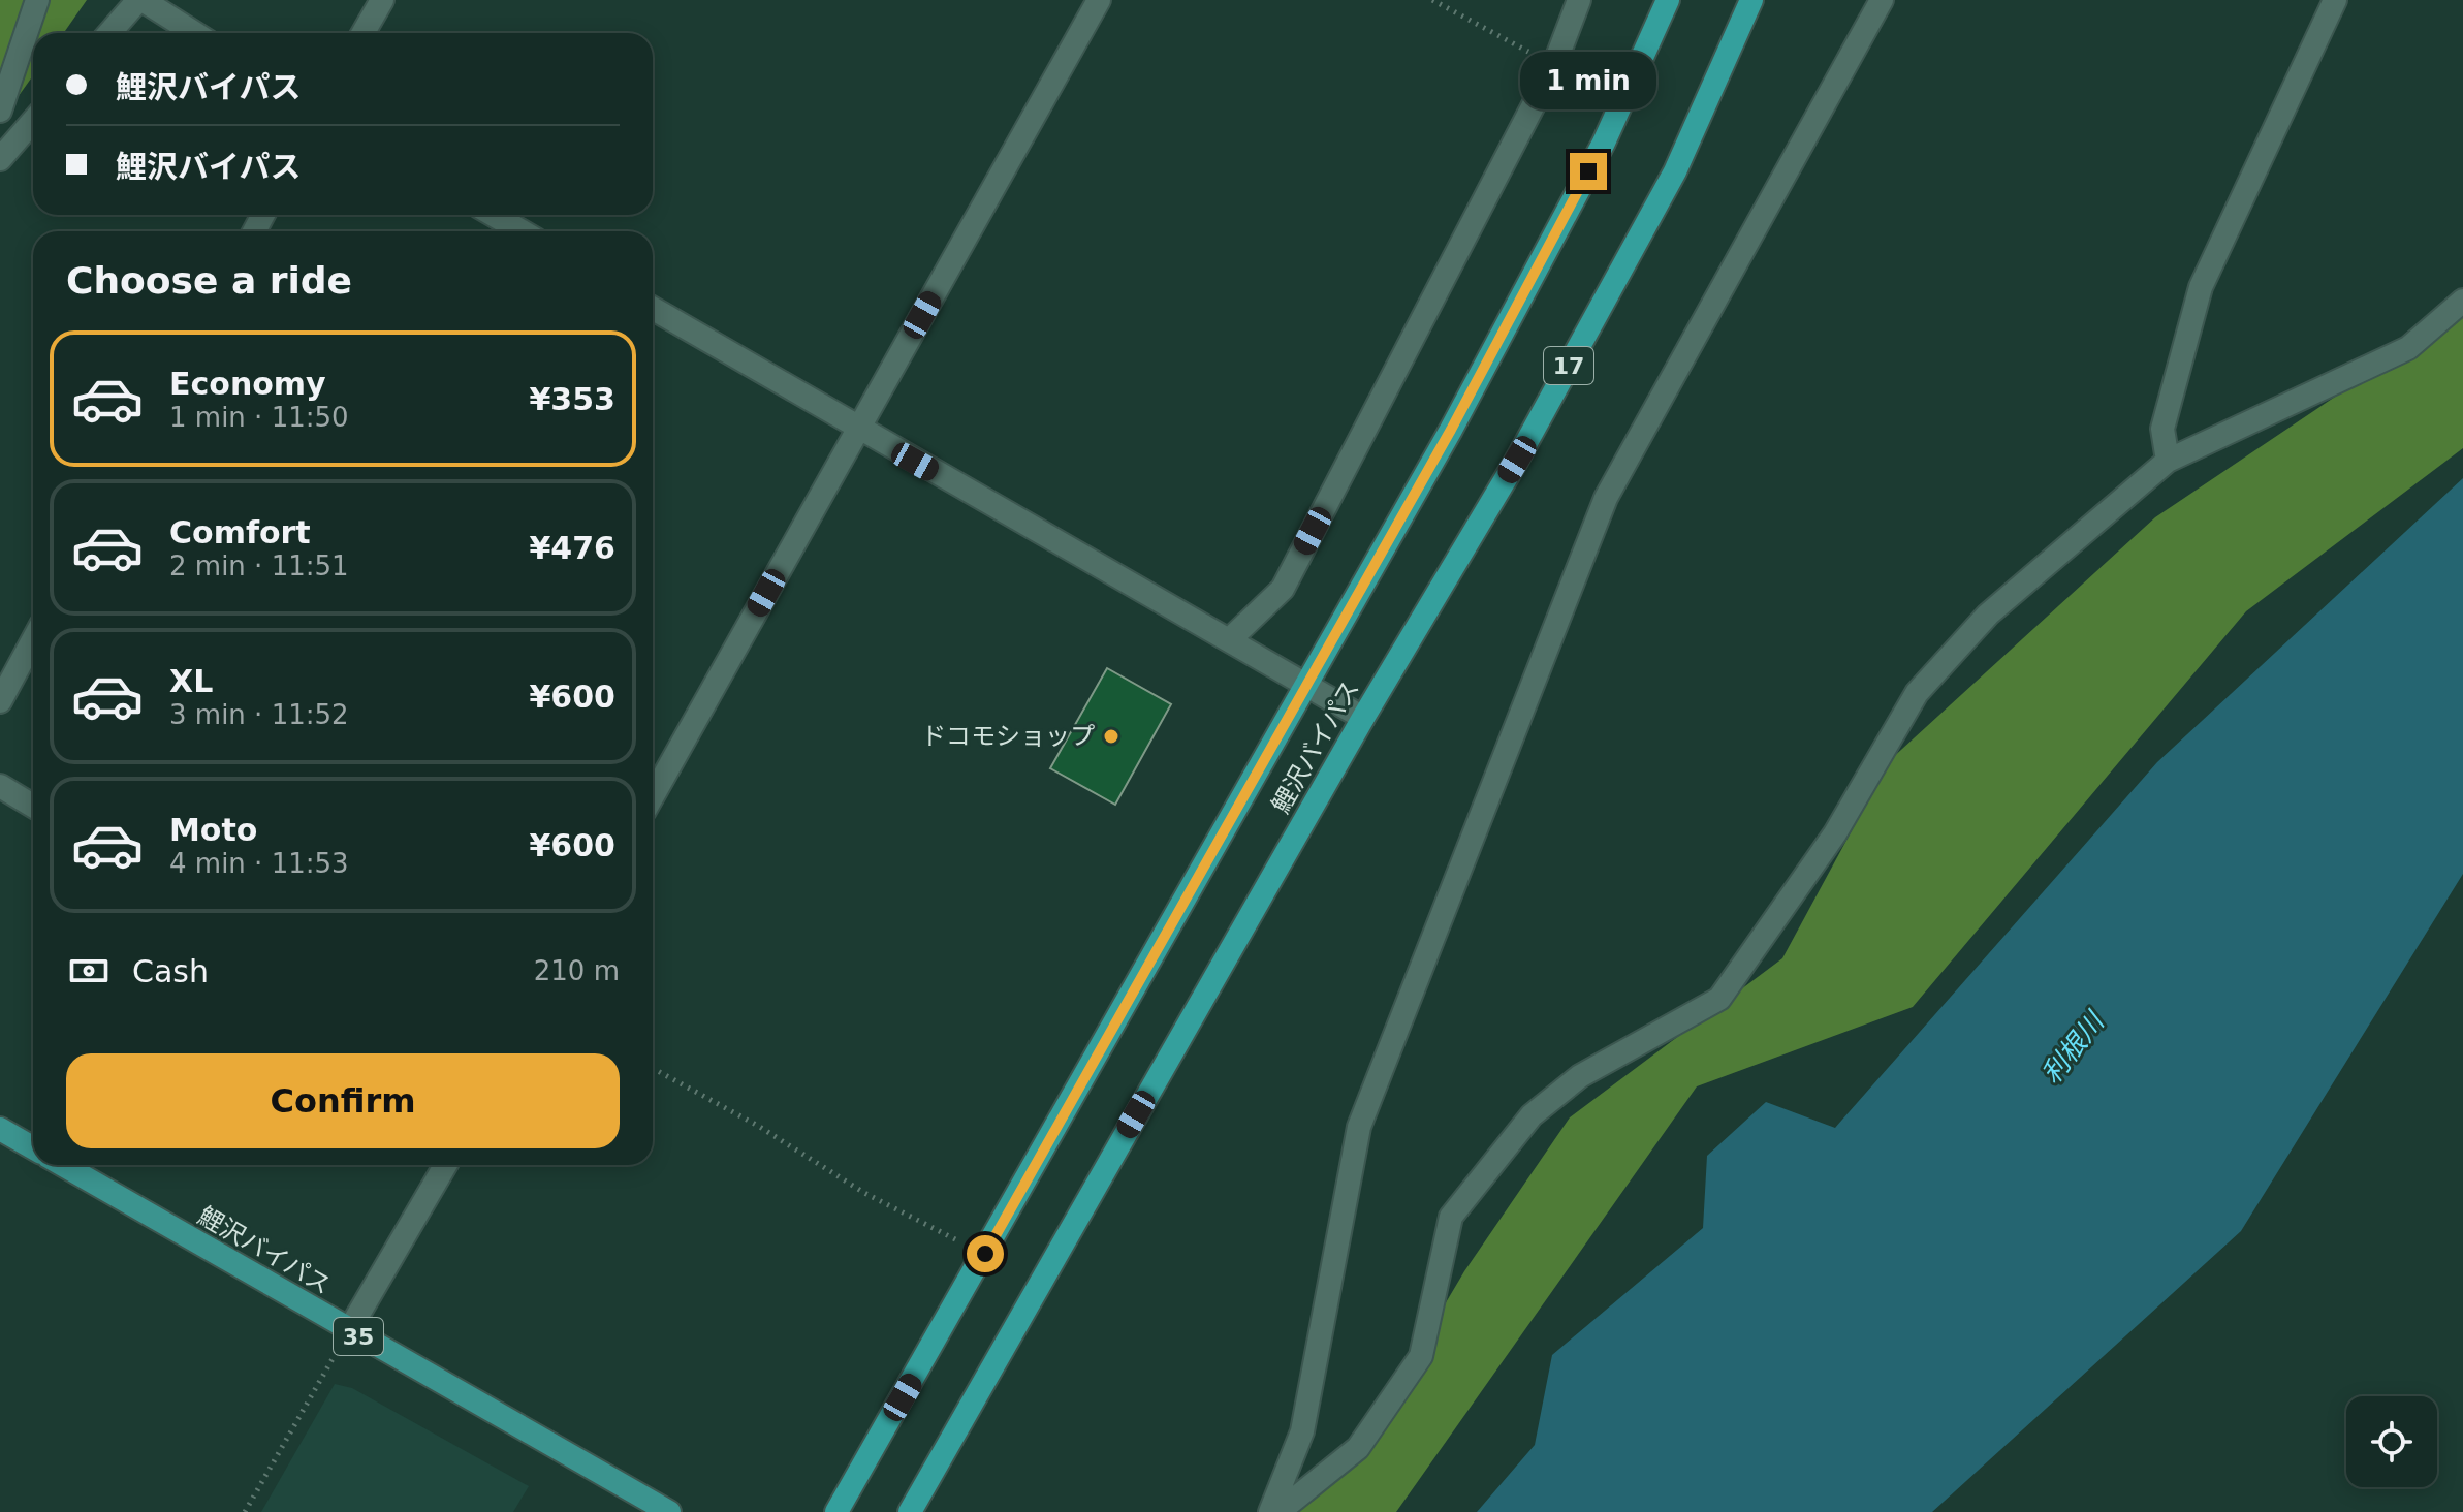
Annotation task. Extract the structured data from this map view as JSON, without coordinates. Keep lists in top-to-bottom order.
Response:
{
  "streets": {
    "highway": ["17", "鯉沢バイパス"],
    "main road": ["35"]
  },
  "water": ["利根川"],
  "places": ["ドコモショップ"],
  "page": {
    "banner": ["鯉沢バイパス", "鯉沢バイパス"],
    "bubble": "1 min",
    "heading": "Choose a ride",
    "list": [
      {
        "name": "Economy",
        "note": "1 min · 11:50",
        "value": "¥353"
      },
      {
        "name": "Comfort",
        "note": "2 min · 11:51",
        "value": "¥476"
      },
      {
        "name": "XL",
        "note": "3 min · 11:52",
        "value": "¥600"
      },
      {
        "name": "Moto",
        "note": "4 min · 11:53",
        "value": "¥600"
      }
    ],
    "pay": ["Cash", "210 m"],
    "buttons": "Confirm"
  }
}
